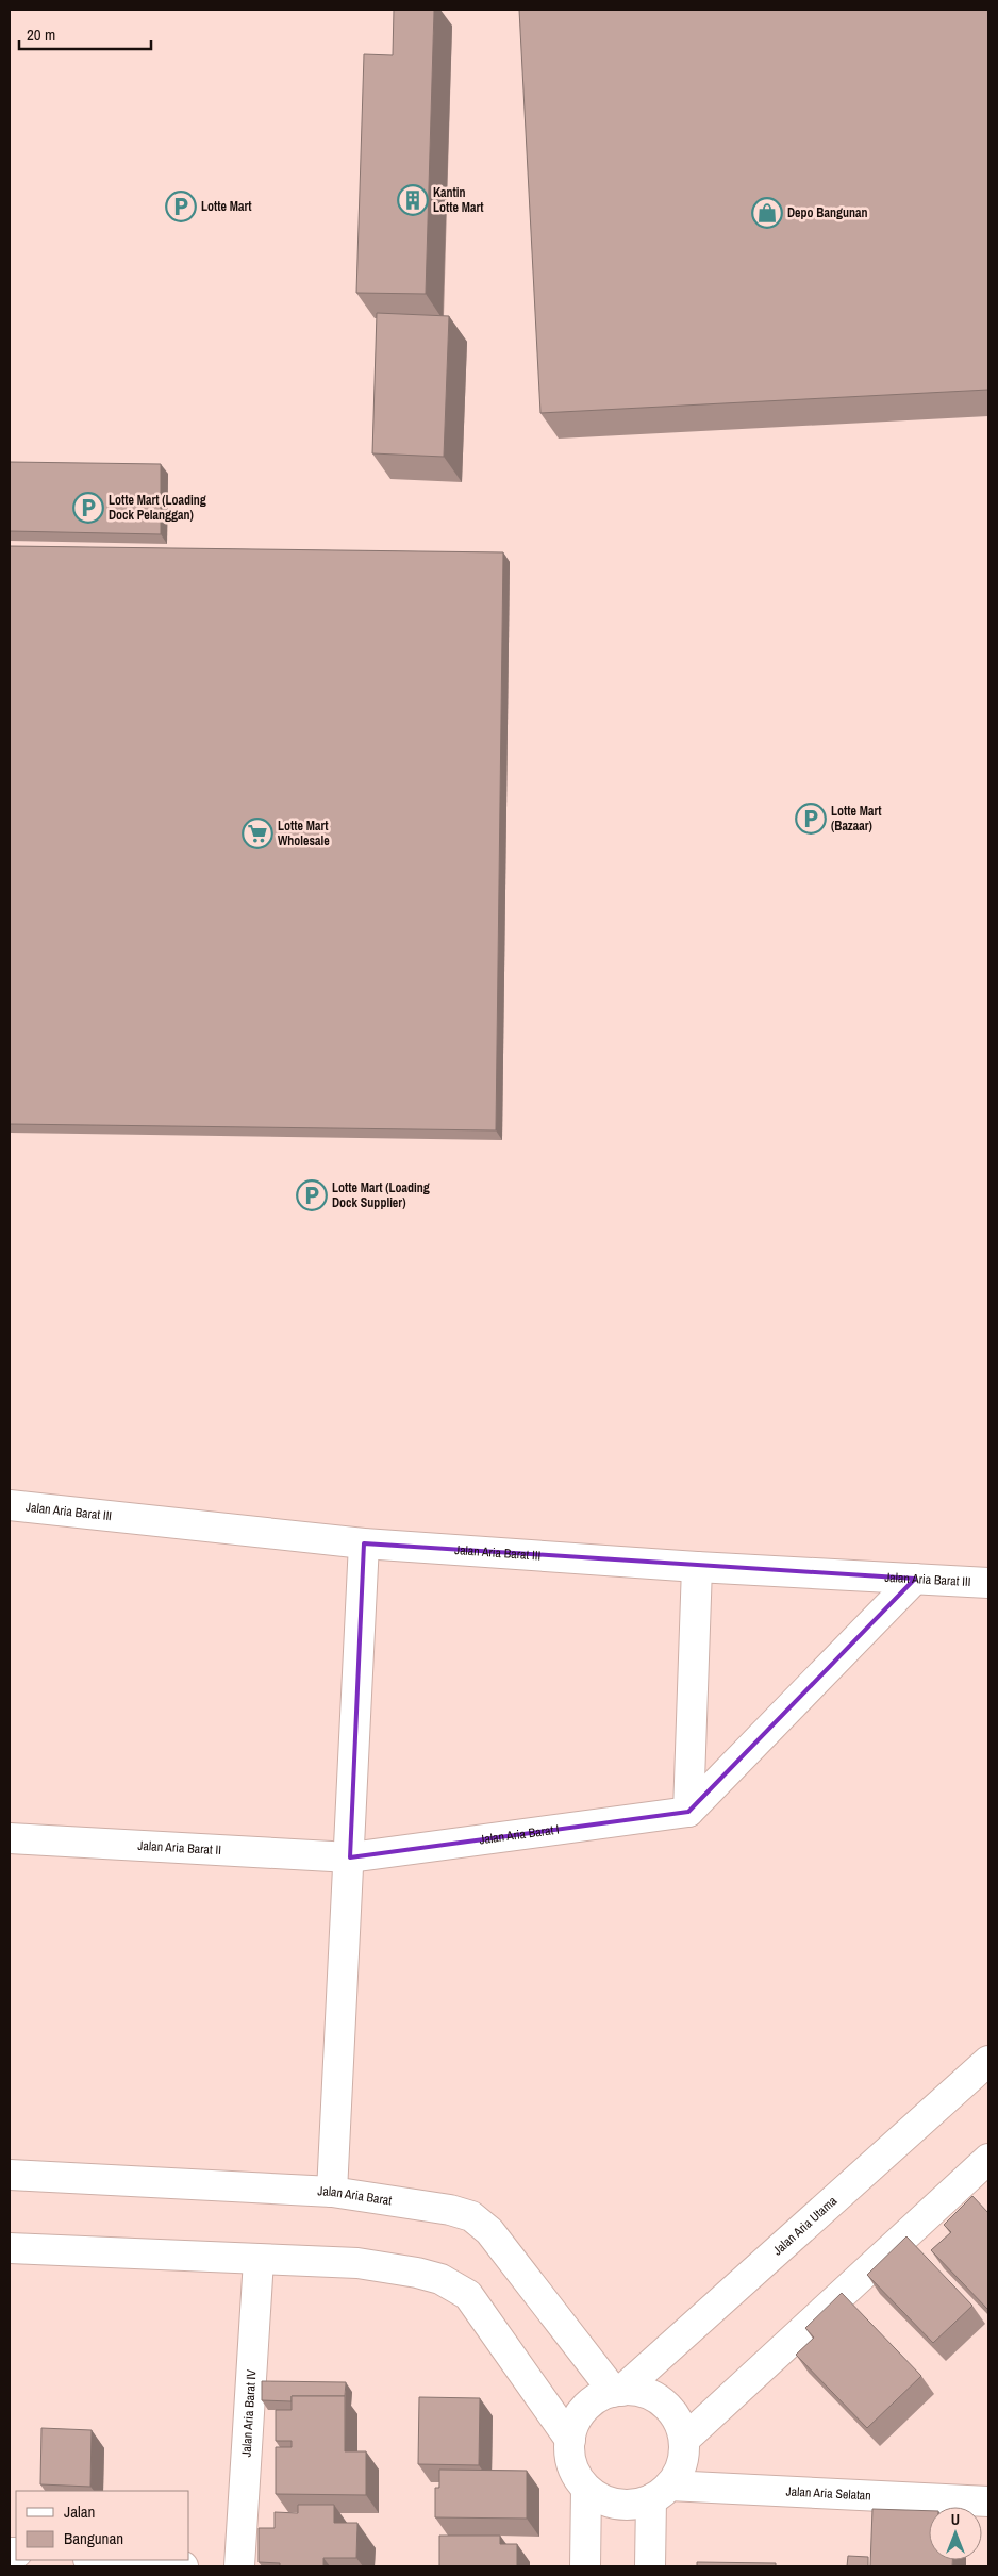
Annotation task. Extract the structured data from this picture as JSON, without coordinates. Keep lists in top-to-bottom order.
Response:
{
  "streets": {
    "street": [
      "Jalan Aria Barat III",
      "Jalan Aria Barat I",
      "Jalan Aria Barat II",
      "Jalan Aria Barat",
      "Jalan Aria Utama",
      "Jalan Aria Barat IV",
      "Jalan Aria Selatan"
    ]
  },
  "crossings": [
    ["Jalan Aria Barat I", "Jalan Aria Barat II"],
    ["Jalan Aria Barat", "Jalan Aria Utama"],
    ["Jalan Aria Barat", "Jalan Aria Selatan"],
    ["Jalan Aria Utama", "Jalan Aria Selatan"]
  ],
  "places": {
    "building": ["Kantin Lotte Mart"],
    "parking": [
      "Lotte Mart",
      "Lotte Mart (Loading Dock Pelanggan)",
      "Lotte Mart (Bazaar)",
      "Lotte Mart (Loading Dock Supplier)"
    ],
    "shop": ["Depo Bangunan"],
    "supermarket": ["Lotte Mart Wholesale"]
  },
  "legend": ["Jalan", "Bangunan"],
  "scale_bar": "20 m",
  "north": "top"
}
